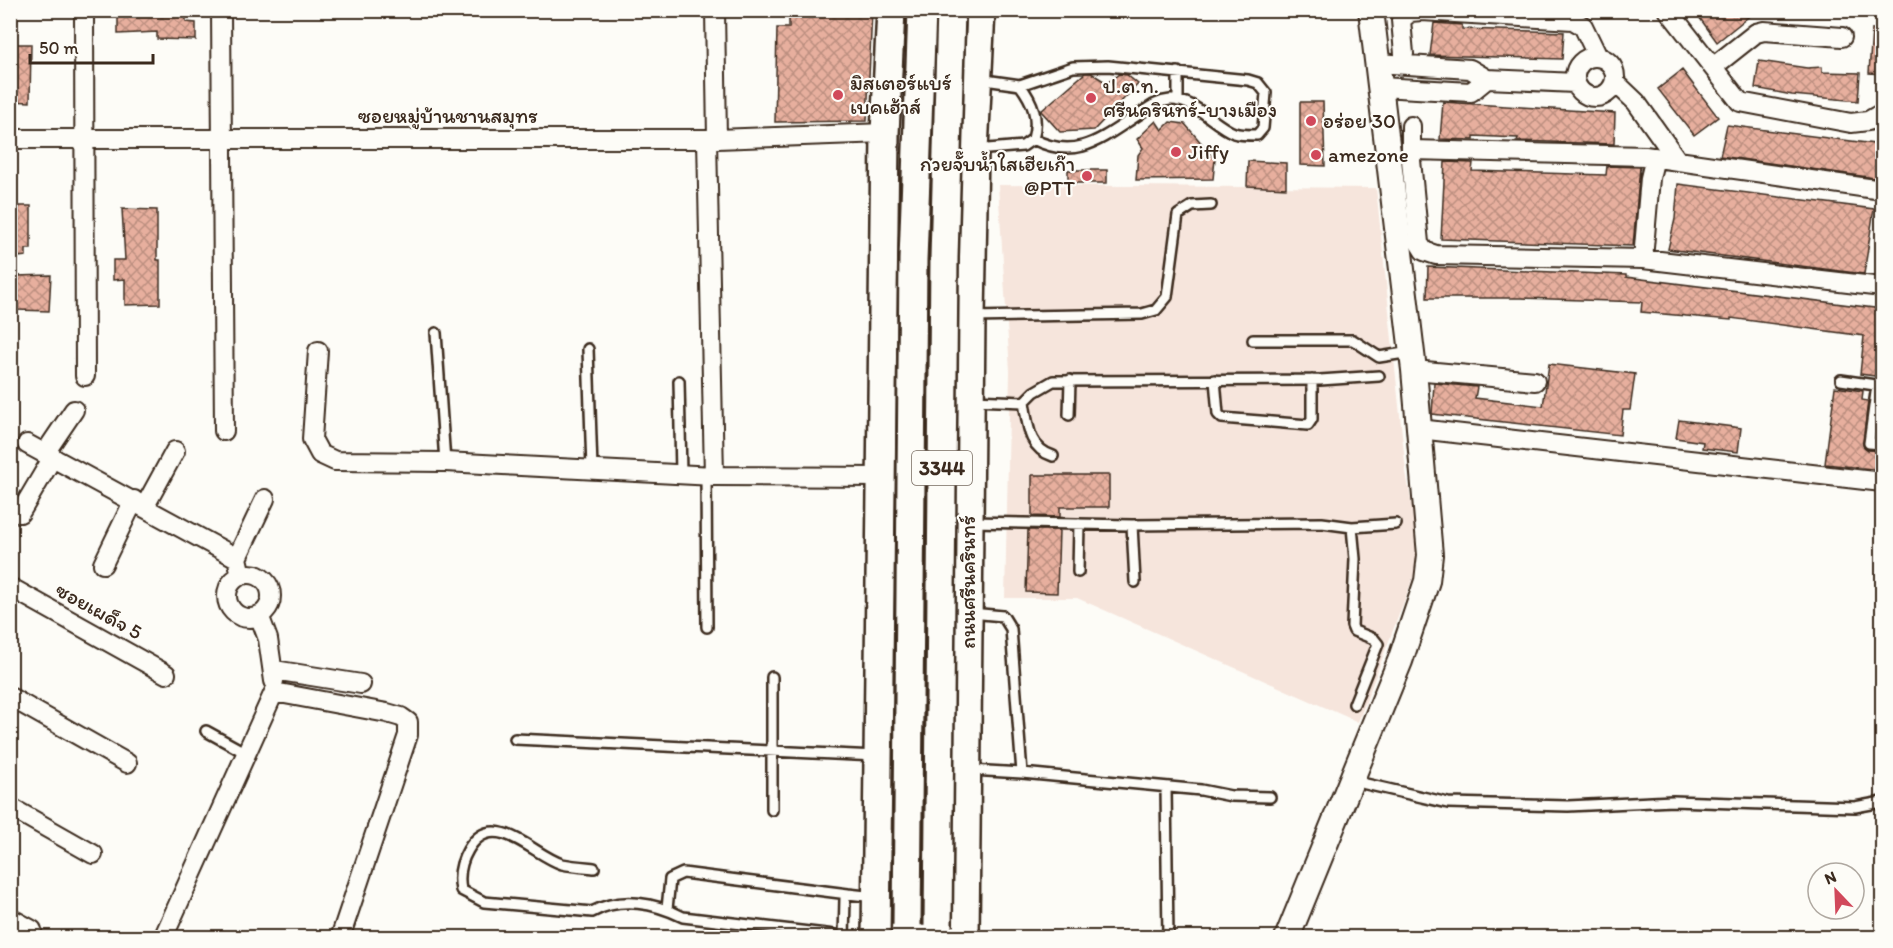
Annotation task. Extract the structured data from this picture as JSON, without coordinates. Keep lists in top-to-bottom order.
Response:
{
  "streets": {
    "main road": ["3344", "ถนนศรีนครินทร์"],
    "street": ["ซอยหมู่บ้านชานสมุทร", "ซอยเผด็จ 5"]
  },
  "crossings": [
    ["ซอยหมู่บ้านชานสมุทร", "3344"]
  ],
  "places": [
    "มิสเตอร์แบร์ เบคเฮ้าส์",
    "ป.ต.ท. ศรีนครินทร์-บางเมือง",
    "อร่อย 30",
    "Jiffy",
    "amezone",
    "กวยจั๊บน้ำใสเฮียเก๊า @PTT"
  ],
  "scale_bar": "50 m",
  "north": "top left"
}
